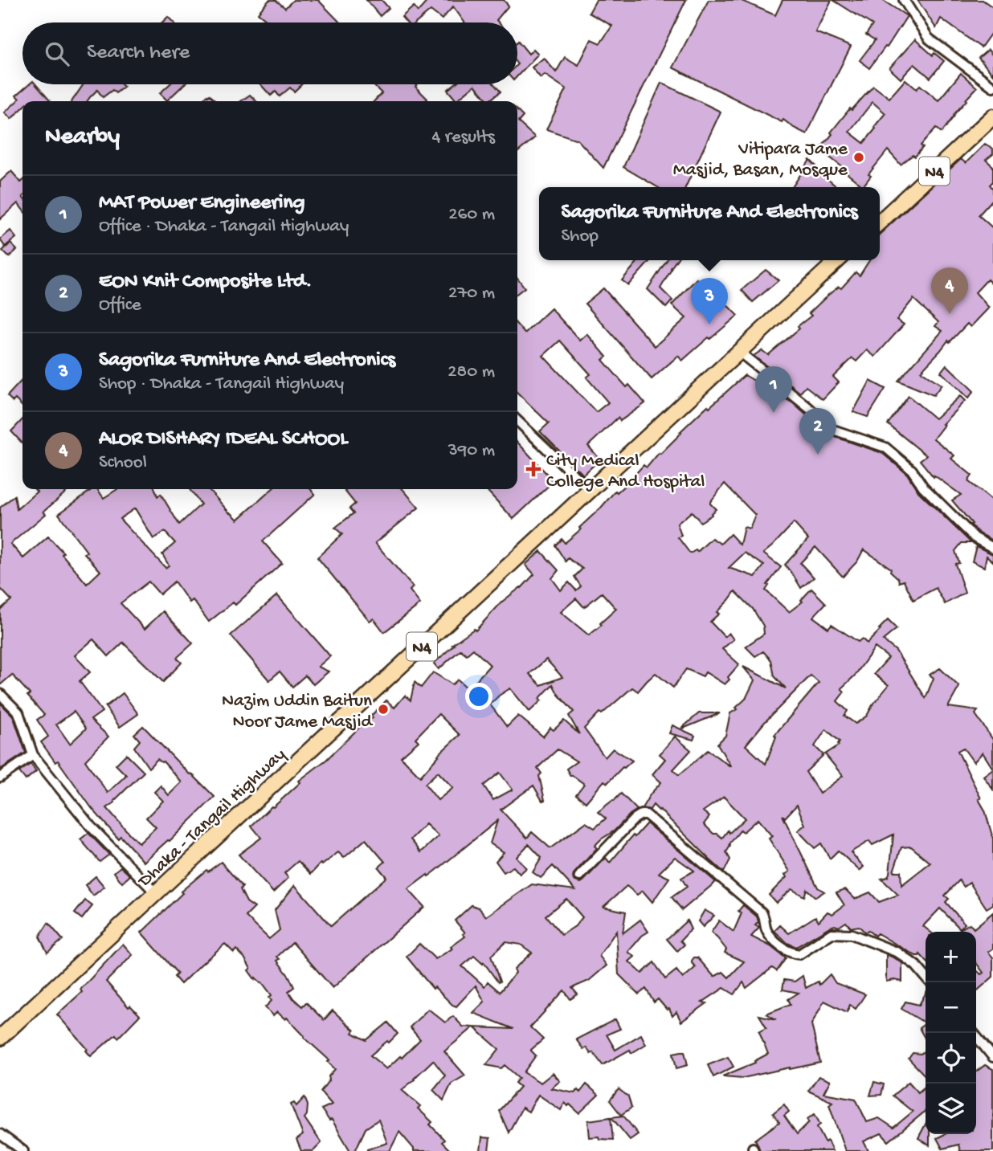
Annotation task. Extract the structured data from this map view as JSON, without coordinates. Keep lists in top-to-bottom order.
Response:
{
  "streets": {
    "highway": ["N4", "Dhaka - Tangail Highway"]
  },
  "places": {
    "other": ["Vitipara Jame Masjid, Basan, Mosque", "Nazim Uddin Baitun Noor Jame Masjid"],
    "health": ["City Medical College And Hospital"]
  },
  "page": {
    "search": "Search here",
    "heading": ["Nearby", "4 results"],
    "list": [
      {
        "mark": "1",
        "name": "MAT Power Engineering",
        "note": "Office · Dhaka - Tangail Highway",
        "value": "260 m"
      },
      {
        "mark": "2",
        "name": "EON Knit Composite Ltd.",
        "note": "Office",
        "value": "270 m"
      },
      {
        "mark": "3",
        "name": "Sagorika Furniture And Electronics",
        "note": "Shop · Dhaka - Tangail Highway",
        "value": "280 m"
      },
      {
        "mark": "4",
        "name": "ALOR DISHARY IDEAL SCHOOL",
        "note": "School",
        "value": "390 m"
      }
    ],
    "popup": ["Sagorika Furniture And Electronics", "Shop"],
    "pins": [
      "4",
      "3",
      "1",
      "2"
    ],
    "map_buttons": ["+", "−"]
  }
}
